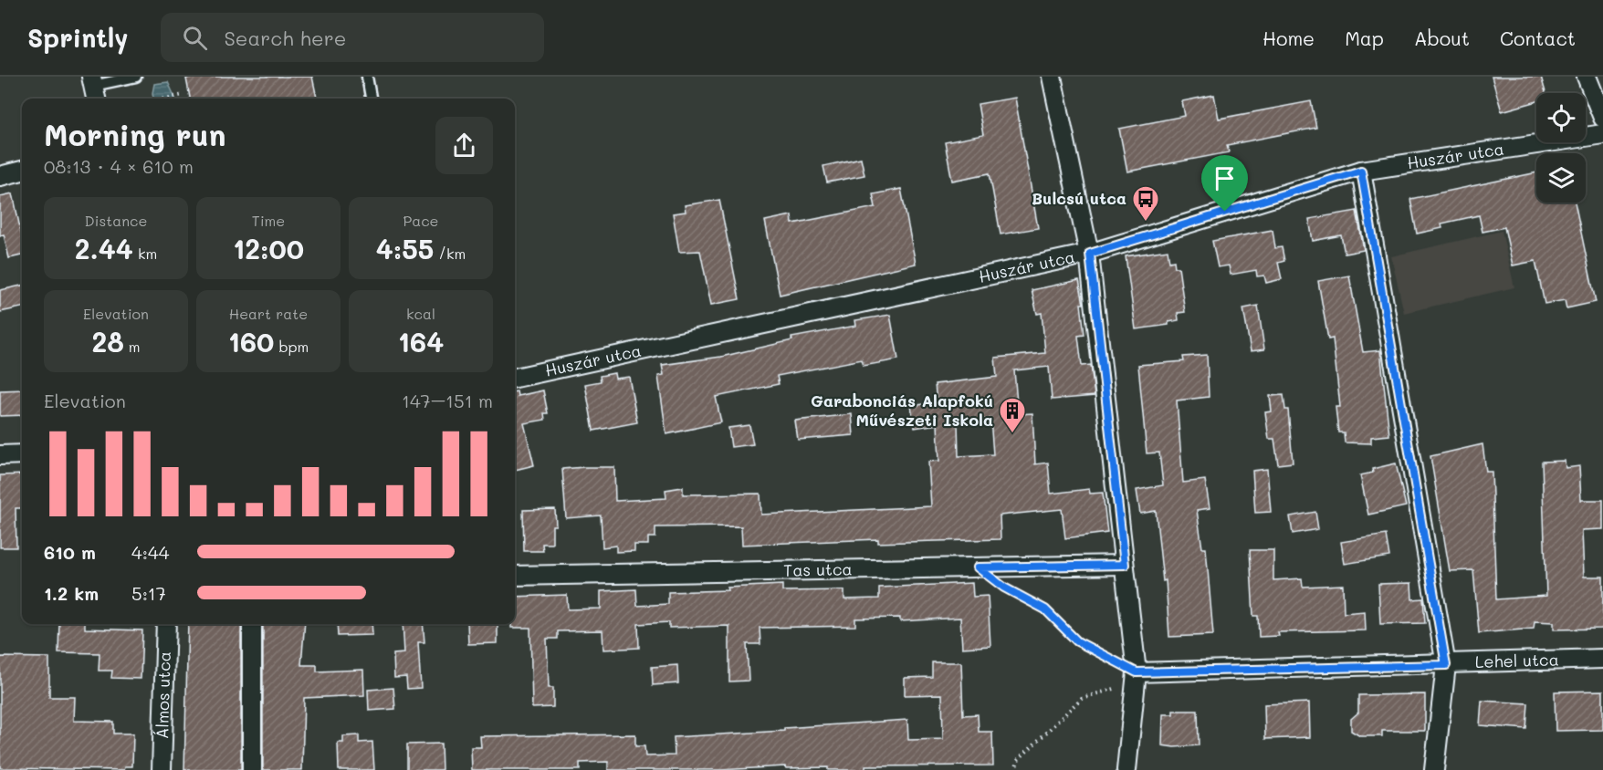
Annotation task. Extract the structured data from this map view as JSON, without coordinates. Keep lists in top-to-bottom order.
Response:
{
  "streets": {
    "street": [
      "Huszár utca",
      "Tas utca",
      "Lehel utca",
      "Álmos utca"
    ]
  },
  "places": {
    "bus stop": ["Bulcsú utca"],
    "building": ["Garabonciás Alapfokú Művészeti Iskola"]
  },
  "page": {
    "header": "Sprintly",
    "search": "Search here",
    "nav": [
      "Home",
      "Map",
      "About",
      "Contact"
    ],
    "heading": ["Morning run", "08:13 · 4 × 610 m"],
    "stats": [
      ["Distance", "2.44 km"],
      ["Time", "12:00"],
      ["Pace", "4:55 /km"],
      ["Elevation", "28 m"],
      ["Heart rate", "160 bpm"],
      ["kcal", "164"]
    ],
    "chart": ["Elevation", "147–151 m"],
    "list": [
      {
        "name": "610 m",
        "note": "4:44"
      },
      {
        "name": "1.2 km",
        "note": "5:17"
      }
    ]
  }
}
